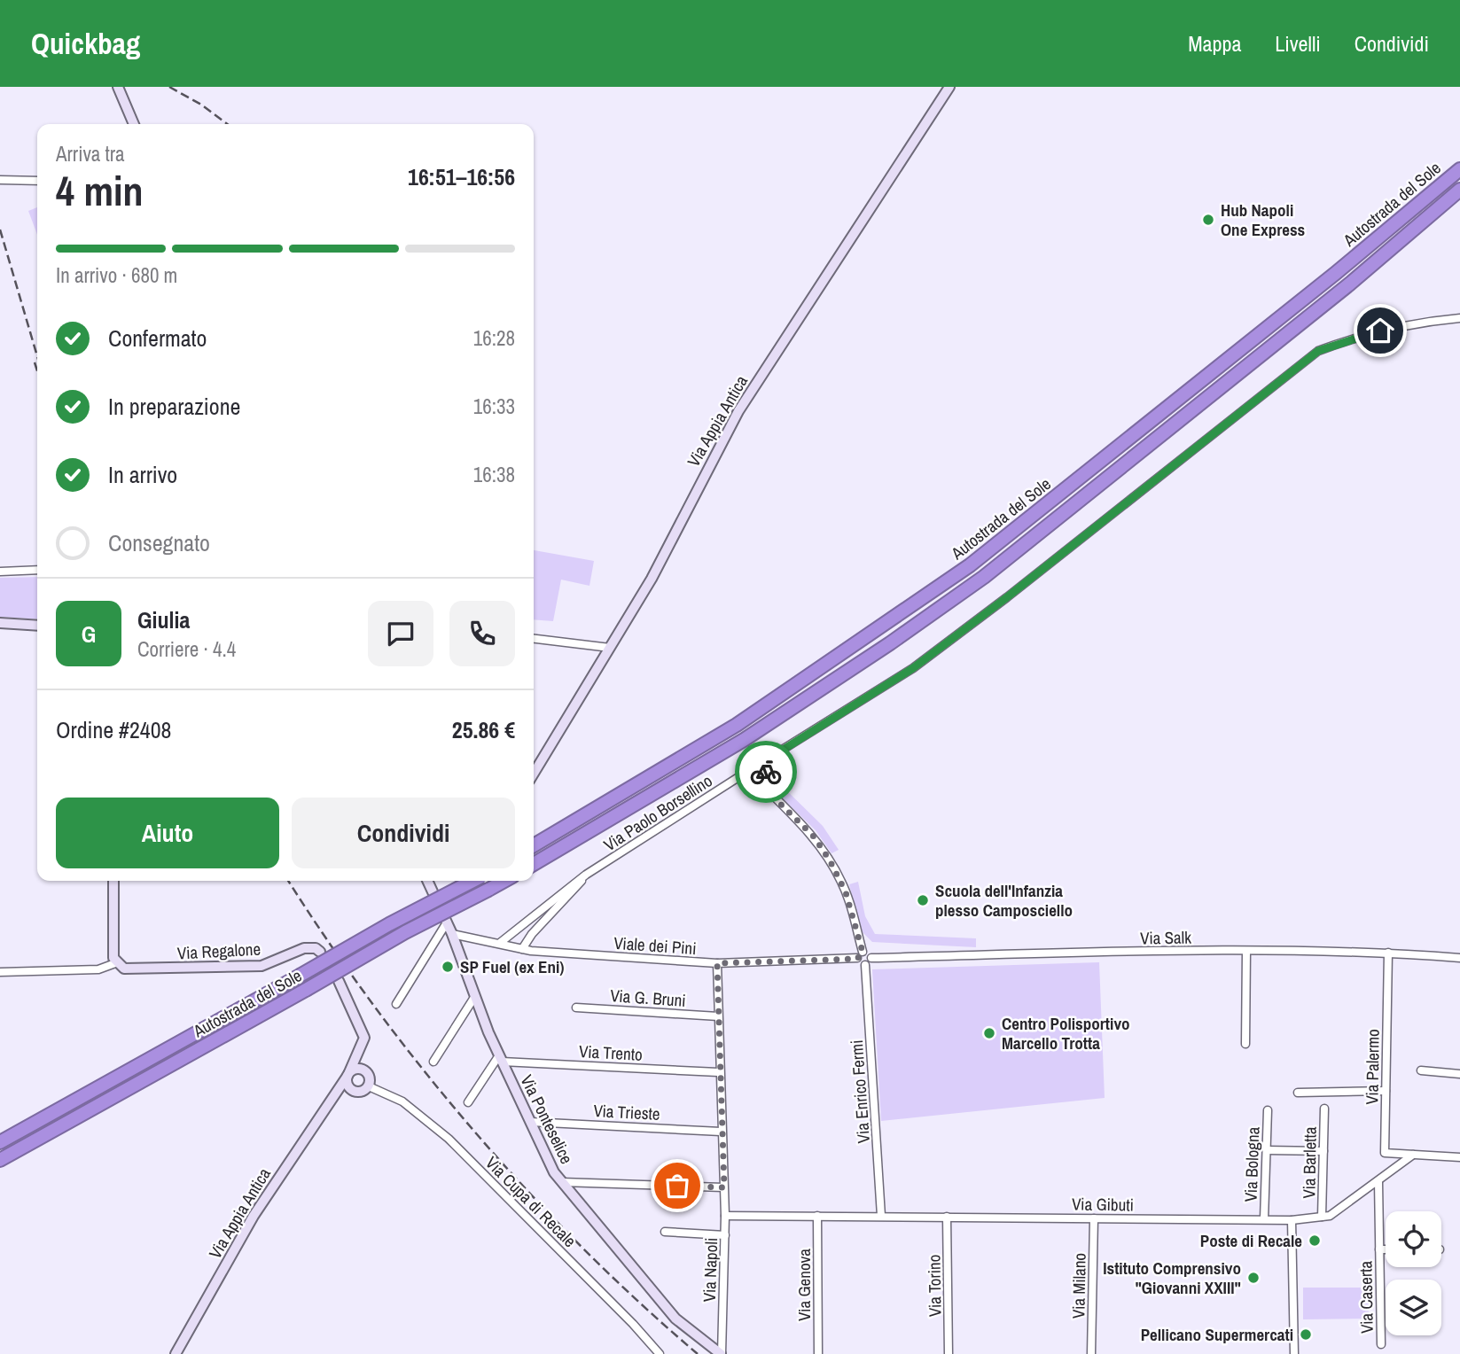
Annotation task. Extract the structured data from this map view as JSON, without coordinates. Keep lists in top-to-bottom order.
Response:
{
  "streets": {
    "highway": ["Autostrada del Sole"],
    "street": [
      "Via Appia Antica",
      "Via Paolo Borsellino",
      "Via Salk",
      "Viale dei Pini",
      "Via Regalone",
      "Via G. Bruni",
      "Via Trento",
      "Via Palermo",
      "Via Enrico Fermi",
      "Via Trieste",
      "Via Ponteselice",
      "Via Barletta",
      "Via Bologna",
      "Via Cupa di Recale",
      "Via Gibuti",
      "Via Napoli",
      "Via Genova",
      "Via Torino",
      "Via Milano",
      "Via Caserta"
    ]
  },
  "crossings": [
    ["Via Appia Antica", "Via Cupa di Recale"],
    ["Via Paolo Borsellino", "Viale dei Pini"],
    ["Via Salk", "Viale dei Pini"],
    ["Via Salk", "Via Palermo"],
    ["Via Salk", "Via Enrico Fermi"],
    ["Viale dei Pini", "Via Enrico Fermi"],
    ["Viale dei Pini", "Via Ponteselice"],
    ["Viale dei Pini", "Via Napoli"],
    ["Via G. Bruni", "Via Napoli"],
    ["Via Trento", "Via Ponteselice"],
    ["Via Trento", "Via Napoli"],
    ["Via Palermo", "Via Gibuti"],
    ["Via Enrico Fermi", "Via Gibuti"],
    ["Via Trieste", "Via Ponteselice"],
    ["Via Trieste", "Via Napoli"],
    ["Via Ponteselice", "Via Napoli"],
    ["Via Barletta", "Via Gibuti"],
    ["Via Bologna", "Via Gibuti"],
    ["Via Gibuti", "Via Napoli"],
    ["Via Gibuti", "Via Genova"],
    ["Via Gibuti", "Via Torino"],
    ["Via Gibuti", "Via Milano"],
    ["Via Gibuti", "Via Caserta"]
  ],
  "places": [
    "Hub Napoli One Express",
    "Scuola dell'Infanzia plesso Camposciello",
    "SP Fuel (ex Eni)",
    "Centro Polisportivo Marcello Trotta",
    "Poste di Recale",
    "Istituto Comprensivo \"Giovanni XXIII\"",
    "Pellicano Supermercati"
  ],
  "page": {
    "header": "Quickbag",
    "nav": ["Mappa", "Livelli", "Condividi"],
    "heading": ["4 min", "Arriva tra", "16:51–16:56"],
    "panel": [
      "Giulia",
      "Corriere · 4.4",
      "Ordine #2408",
      "25.86 €"
    ],
    "bar": "In arrivo · 680 m",
    "list": [
      ["Confermato", "16:28"],
      ["In preparazione", "16:33"],
      ["In arrivo", "16:38"],
      "Consegnato"
    ],
    "round": "G",
    "buttons": ["Aiuto", "Condividi"]
  }
}
